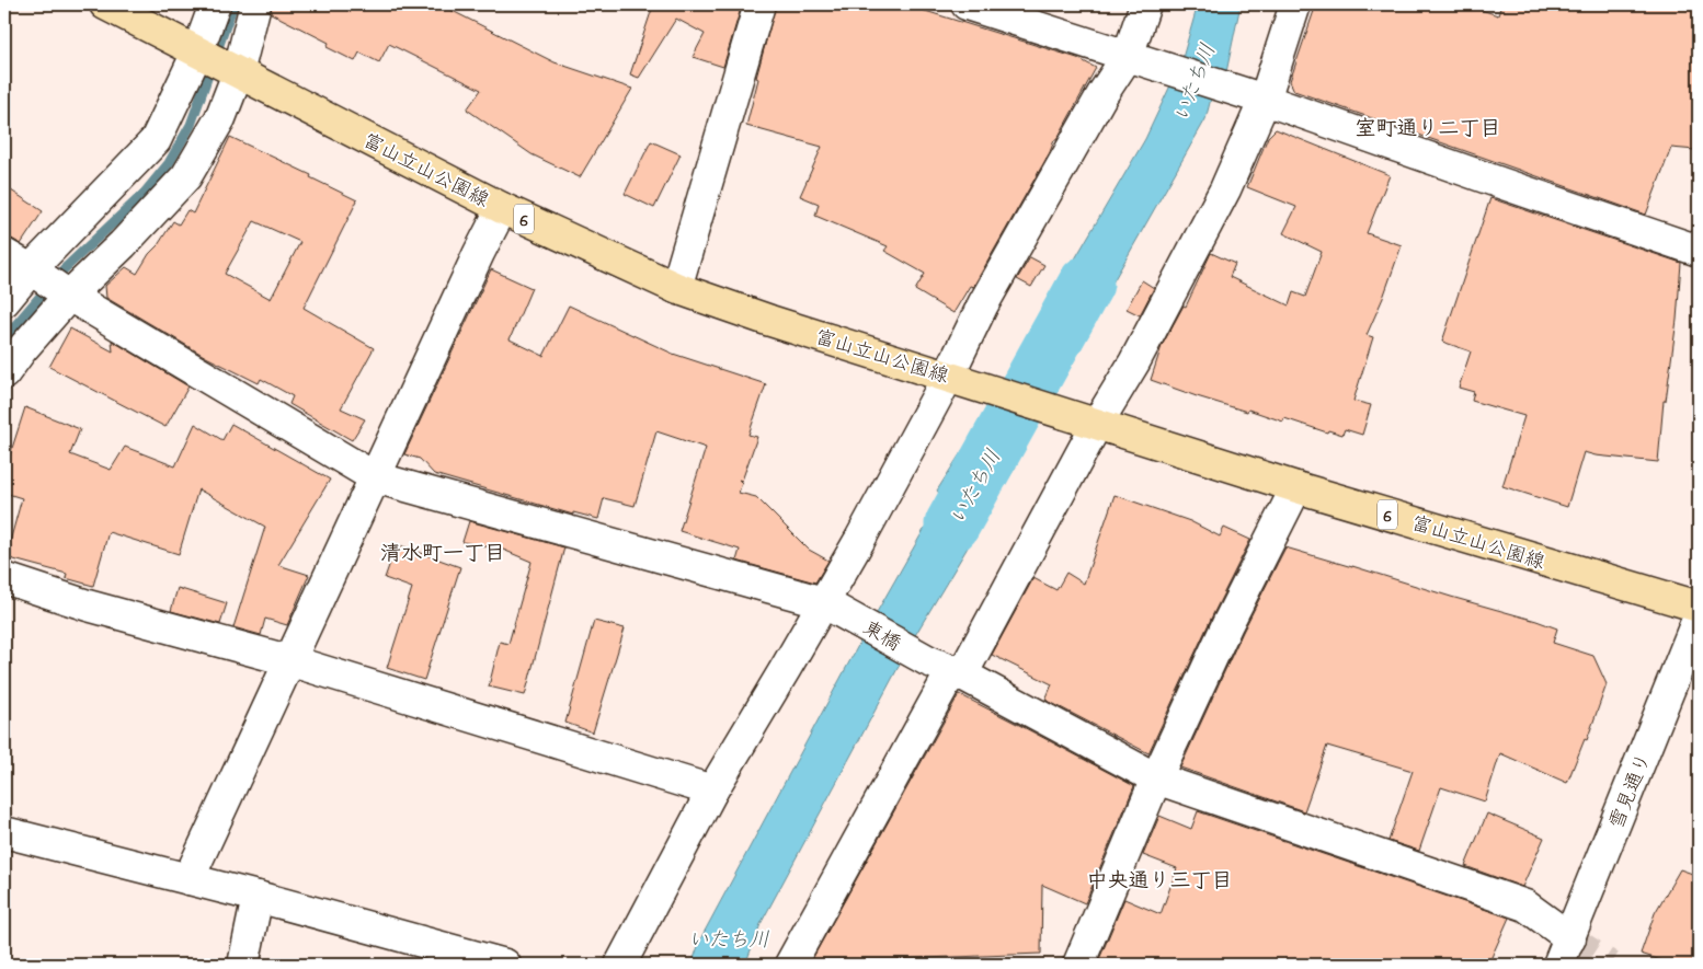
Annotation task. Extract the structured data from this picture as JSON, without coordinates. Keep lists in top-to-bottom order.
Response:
{
  "streets": {
    "main road": ["富山立山公園線", "6"],
    "street": ["東橋", "雪見通り"]
  },
  "crossings": [
    ["東橋", "雪見通り"]
  ],
  "districts": ["室町通り二丁目", "清水町一丁目", "中央通り三丁目"],
  "water": ["いたち川"]
}
